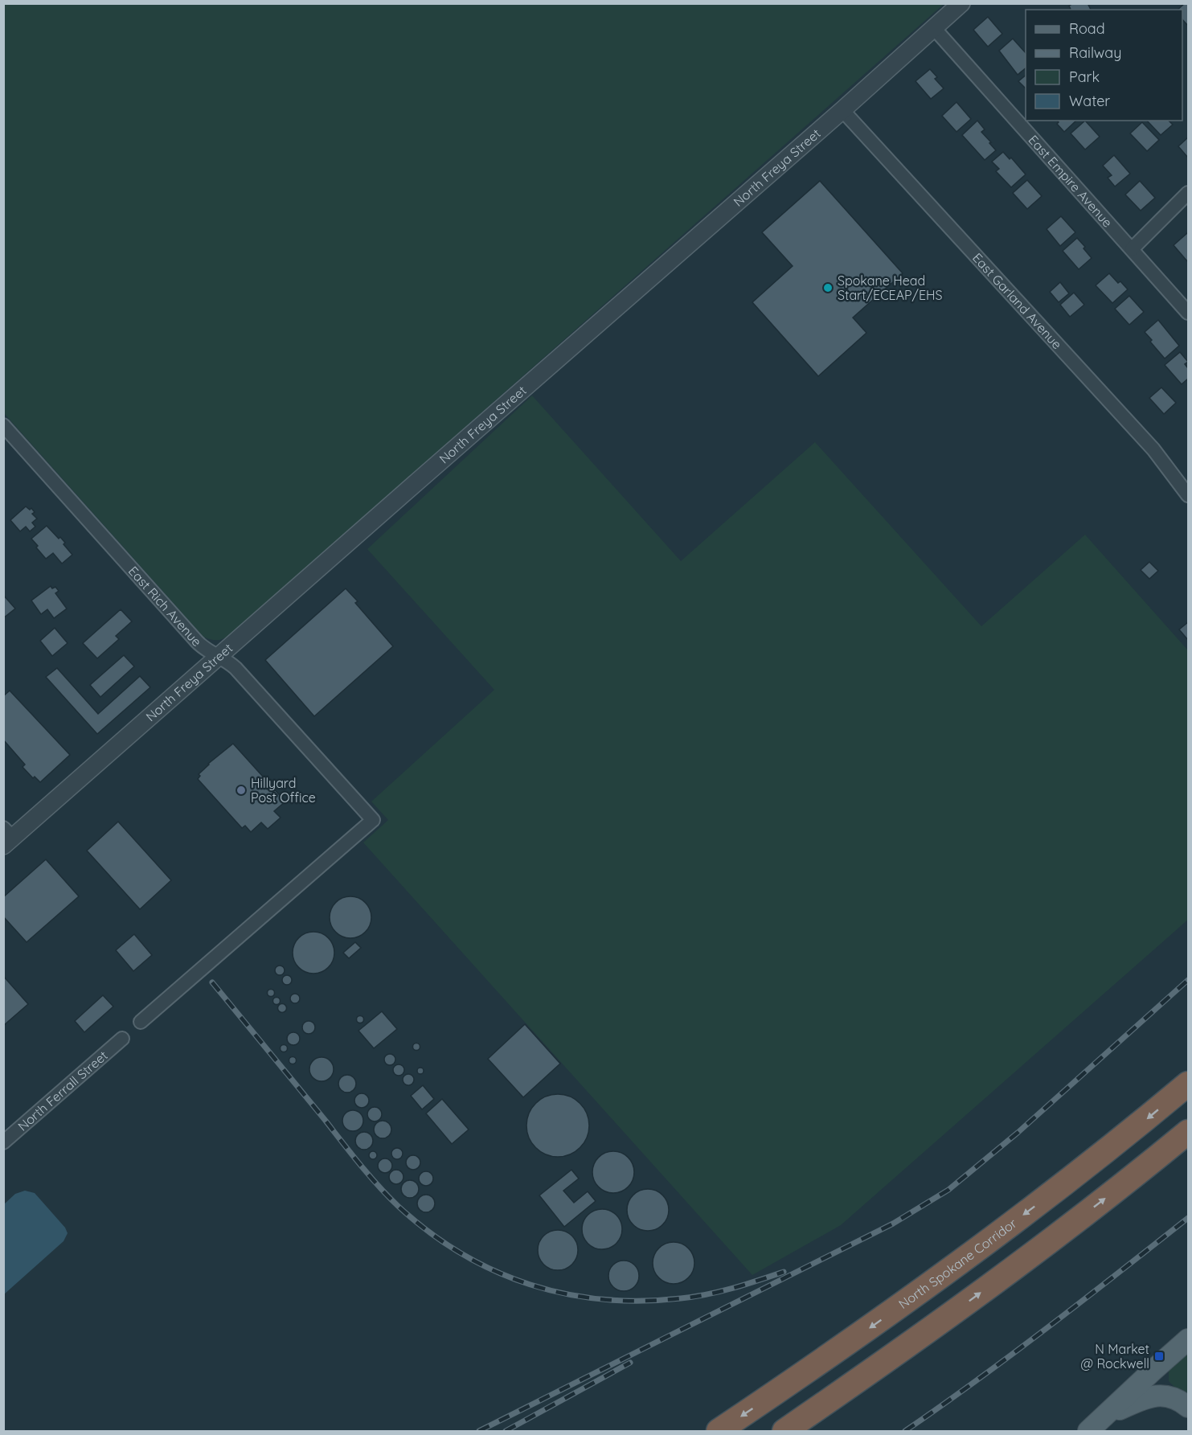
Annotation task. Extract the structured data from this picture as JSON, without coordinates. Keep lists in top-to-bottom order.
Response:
{
  "streets": {
    "highway": ["North Spokane Corridor"],
    "street": [
      "North Freya Street",
      "East Empire Avenue",
      "East Garland Avenue",
      "East Rich Avenue",
      "North Ferrall Street"
    ]
  },
  "crossings": [
    ["North Freya Street", "East Empire Avenue"],
    ["North Freya Street", "East Garland Avenue"],
    ["North Freya Street", "East Rich Avenue"]
  ],
  "places": {
    "other": ["Spokane Head Start/ECEAP/EHS", "Hillyard Post Office"],
    "transit": ["N Market @ Rockwell"]
  },
  "legend": [
    "Road",
    "Railway",
    "Park",
    "Water"
  ]
}
